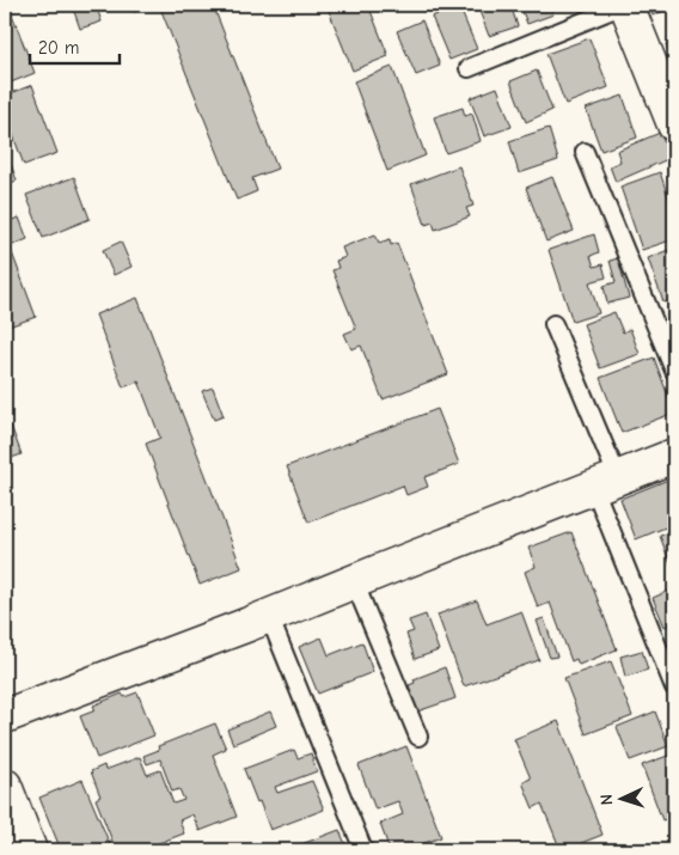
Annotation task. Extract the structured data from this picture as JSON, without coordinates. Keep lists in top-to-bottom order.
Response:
{
  "scale_bar": "20 m",
  "north": "left"
}
